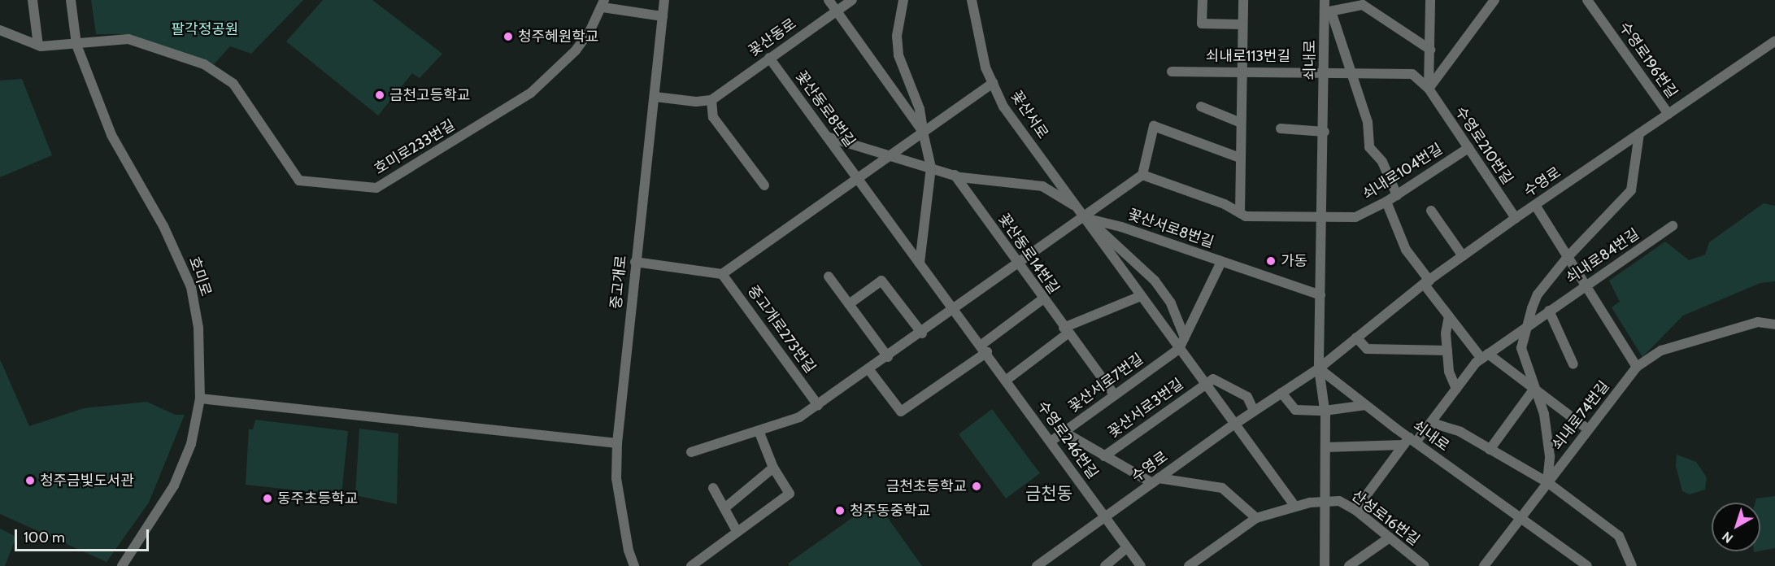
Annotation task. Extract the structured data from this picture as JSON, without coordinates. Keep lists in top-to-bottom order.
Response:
{
  "streets": {
    "street": [
      "꽃산동로",
      "쇠내로113번길",
      "쇠내로",
      "수영로196번길",
      "꽃산동로8번길",
      "꽃산서로",
      "수영로210번길",
      "호미로233번길",
      "쇠내로104번길",
      "수영로",
      "꽃산서로8번길",
      "꽃산동로14번길",
      "쇠내로84번길",
      "호미로",
      "중고개로",
      "중고개로273번길",
      "꽃산서로7번길",
      "꽃산서로3번길",
      "쇠내로74번길",
      "수영로246번길",
      "산성로16번길"
    ]
  },
  "crossings": [
    ["꽃산동로", "꽃산동로8번길"],
    ["쇠내로113번길", "쇠내로"],
    ["쇠내로113번길", "수영로210번길"],
    ["쇠내로", "쇠내로104번길"],
    ["쇠내로", "수영로"],
    ["쇠내로", "쇠내로84번길"],
    ["쇠내로", "쇠내로74번길"],
    ["수영로196번길", "수영로"],
    ["꽃산동로8번길", "수영로246번길"],
    ["꽃산서로", "수영로"],
    ["꽃산서로", "꽃산서로8번길"],
    ["꽃산서로", "꽃산동로14번길"],
    ["꽃산서로", "꽃산서로7번길"],
    ["꽃산서로", "꽃산서로3번길"],
    ["꽃산서로", "산성로16번길"],
    ["수영로210번길", "쇠내로104번길"],
    ["수영로210번길", "수영로"],
    ["호미로233번길", "호미로"],
    ["수영로", "수영로246번길"],
    ["꽃산서로8번길", "꽃산서로7번길"],
    ["꽃산동로14번길", "꽃산서로7번길"],
    ["쇠내로84번길", "산성로16번길"],
    ["꽃산서로7번길", "수영로246번길"]
  ],
  "districts": ["금천동"],
  "parks": ["팔각정공원"],
  "places": [
    "청주혜원학교",
    "금천고등학교",
    "가동",
    "청주금빛도서관",
    "금천초등학교",
    "동주초등학교",
    "청주동중학교"
  ],
  "scale_bar": "100 m",
  "north": "bottom left"
}
